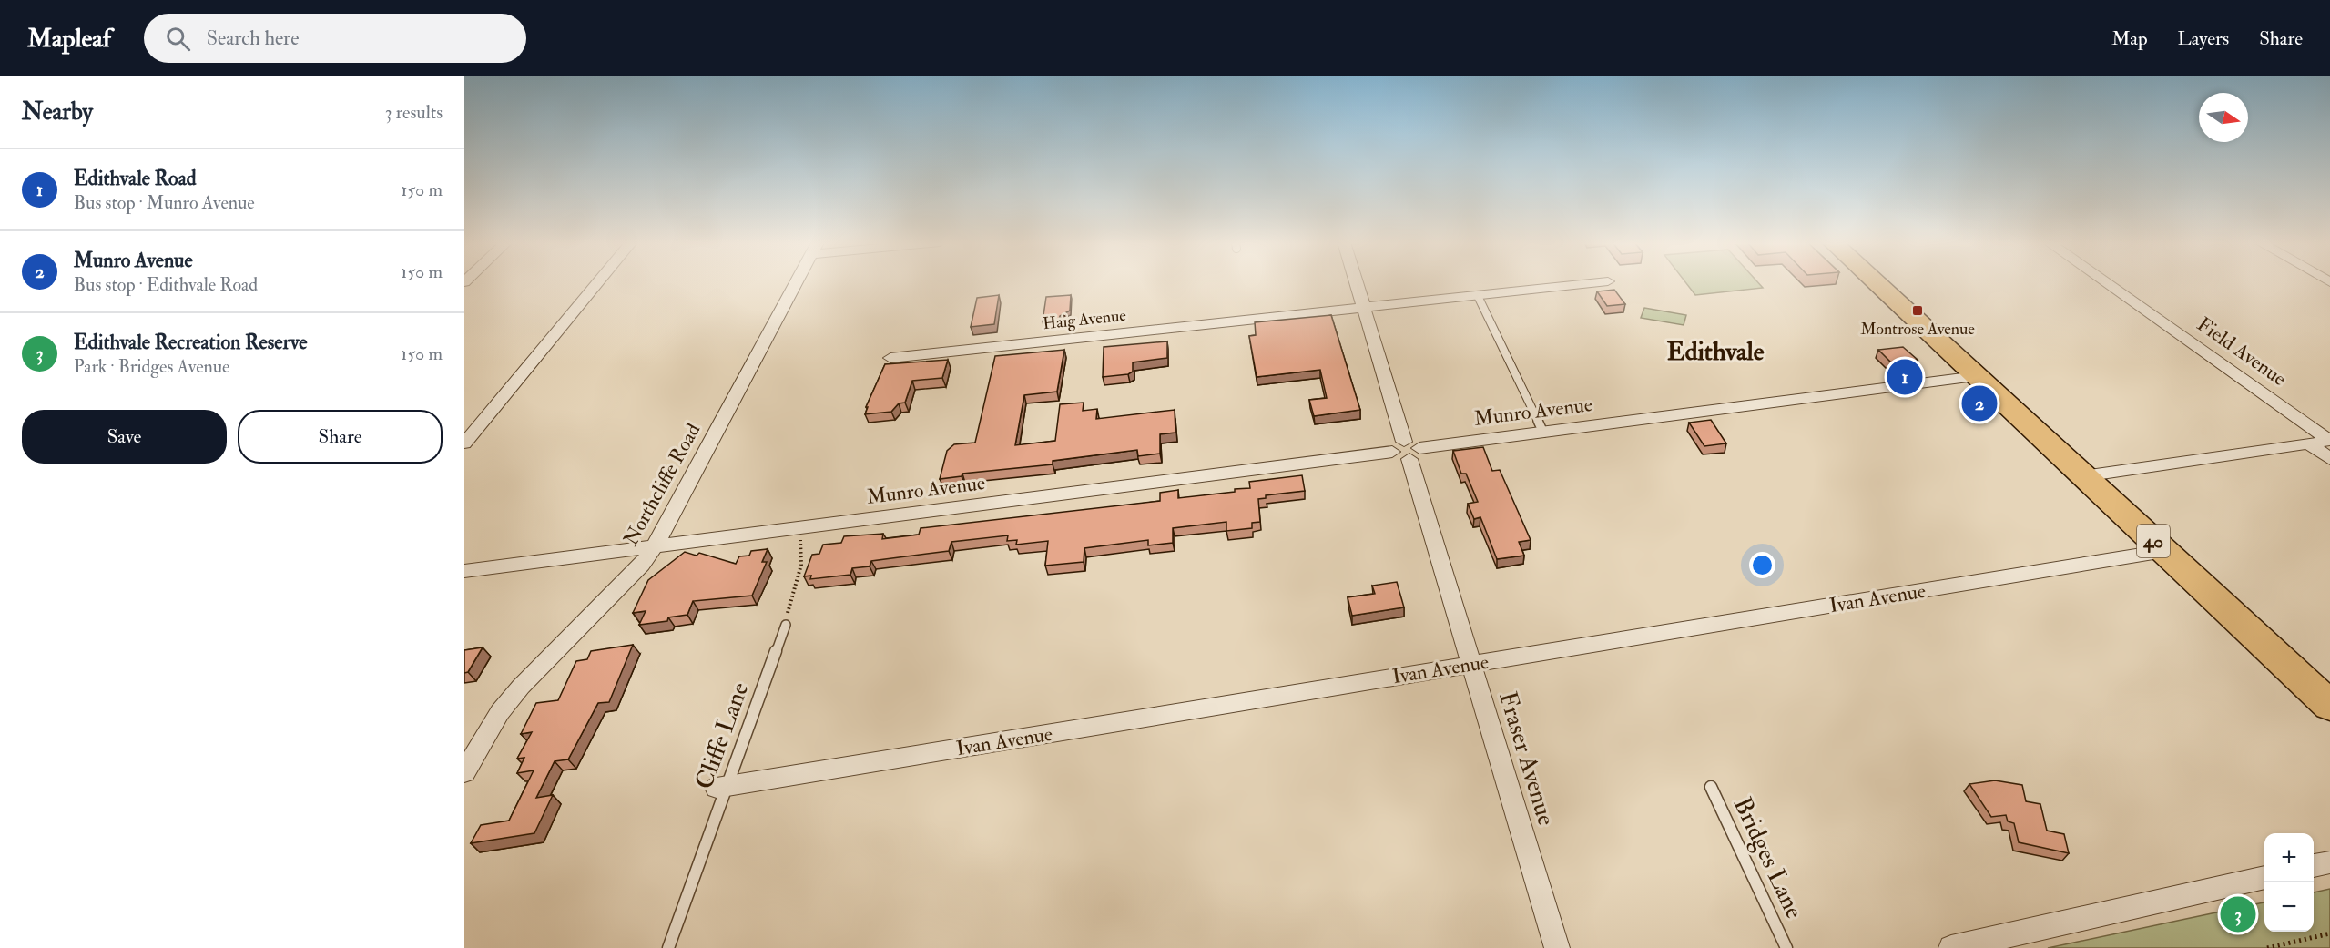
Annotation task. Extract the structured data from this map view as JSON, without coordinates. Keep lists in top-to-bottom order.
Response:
{
  "streets": {
    "highway": ["40"],
    "street": [
      "Haig Avenue",
      "Field Avenue",
      "Munro Avenue",
      "Northcliffe Road",
      "Ivan Avenue",
      "Fraser Avenue"
    ],
    "lane": ["Cliffe Lane", "Bridges Lane"]
  },
  "crossings": [
    ["Haig Avenue", "Fraser Avenue"],
    ["Munro Avenue", "Northcliffe Road"],
    ["Munro Avenue", "40"],
    ["Munro Avenue", "Fraser Avenue"],
    ["40", "Ivan Avenue"],
    ["Ivan Avenue", "Cliffe Lane"],
    ["Ivan Avenue", "Fraser Avenue"]
  ],
  "districts": ["Edithvale"],
  "places": {
    "transit": ["Montrose Avenue"]
  },
  "north": "right",
  "page": {
    "header": "Mapleaf",
    "search": "Search here",
    "nav": ["Map", "Layers", "Share"],
    "heading": ["Nearby", "3 results"],
    "list": [
      {
        "mark": "1",
        "name": "Edithvale Road",
        "note": "Bus stop · Munro Avenue",
        "value": "150 m"
      },
      {
        "mark": "2",
        "name": "Munro Avenue",
        "note": "Bus stop · Edithvale Road",
        "value": "150 m"
      },
      {
        "mark": "3",
        "name": "Edithvale Recreation Reserve",
        "note": "Park · Bridges Avenue",
        "value": "150 m"
      }
    ],
    "pins": ["1", "2", "3"],
    "buttons": ["Save", "Share"],
    "map_buttons": ["+", "−"]
  }
}
